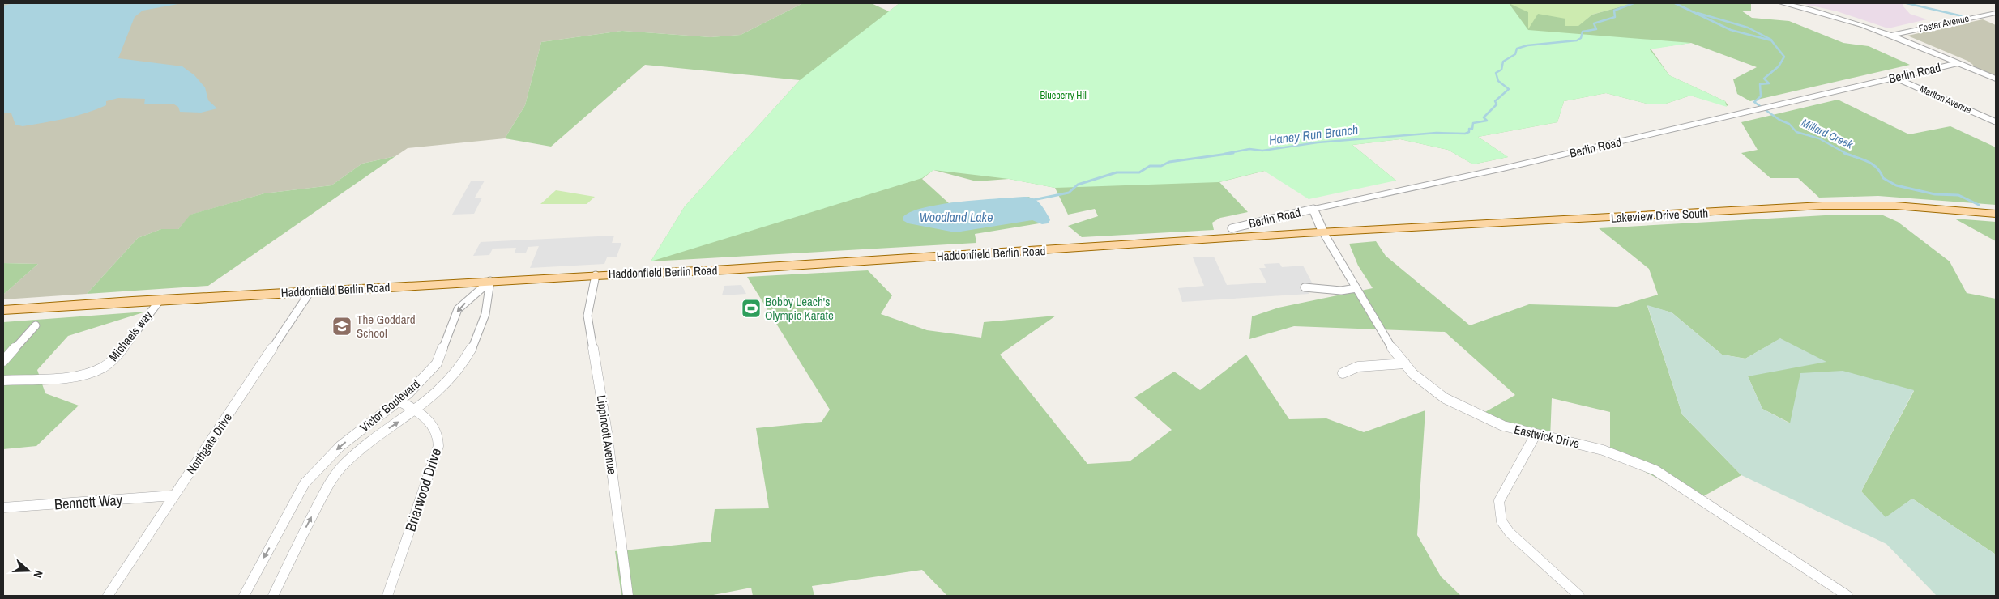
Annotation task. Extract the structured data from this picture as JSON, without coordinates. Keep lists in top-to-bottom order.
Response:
{
  "streets": {
    "main road": ["Lakeview Drive South", "Haddonfield Berlin Road"],
    "street": [
      "Foster Avenue",
      "Berlin Road",
      "Marlton Avenue",
      "Michaels way",
      "Victor Boulevard",
      "Lippincott Avenue",
      "Eastwick Drive",
      "Northgate Drive",
      "Briarwood Drive",
      "Bennett Way"
    ]
  },
  "crossings": [
    ["Berlin Road", "Marlton Avenue"],
    ["Berlin Road", "Eastwick Drive"],
    ["Lakeview Drive South", "Haddonfield Berlin Road"],
    ["Lakeview Drive South", "Eastwick Drive"],
    ["Haddonfield Berlin Road", "Michaels way"],
    ["Haddonfield Berlin Road", "Victor Boulevard"],
    ["Haddonfield Berlin Road", "Lippincott Avenue"],
    ["Haddonfield Berlin Road", "Eastwick Drive"],
    ["Haddonfield Berlin Road", "Northgate Drive"],
    ["Victor Boulevard", "Briarwood Drive"],
    ["Northgate Drive", "Bennett Way"]
  ],
  "water": ["Millard Creek", "Haney Run Branch", "Woodland Lake"],
  "parks": ["Blueberry Hill"],
  "places": {
    "sports": ["Bobby Leach's Olympic Karate"],
    "school or university": ["The Goddard School"]
  },
  "north": "right"
}
